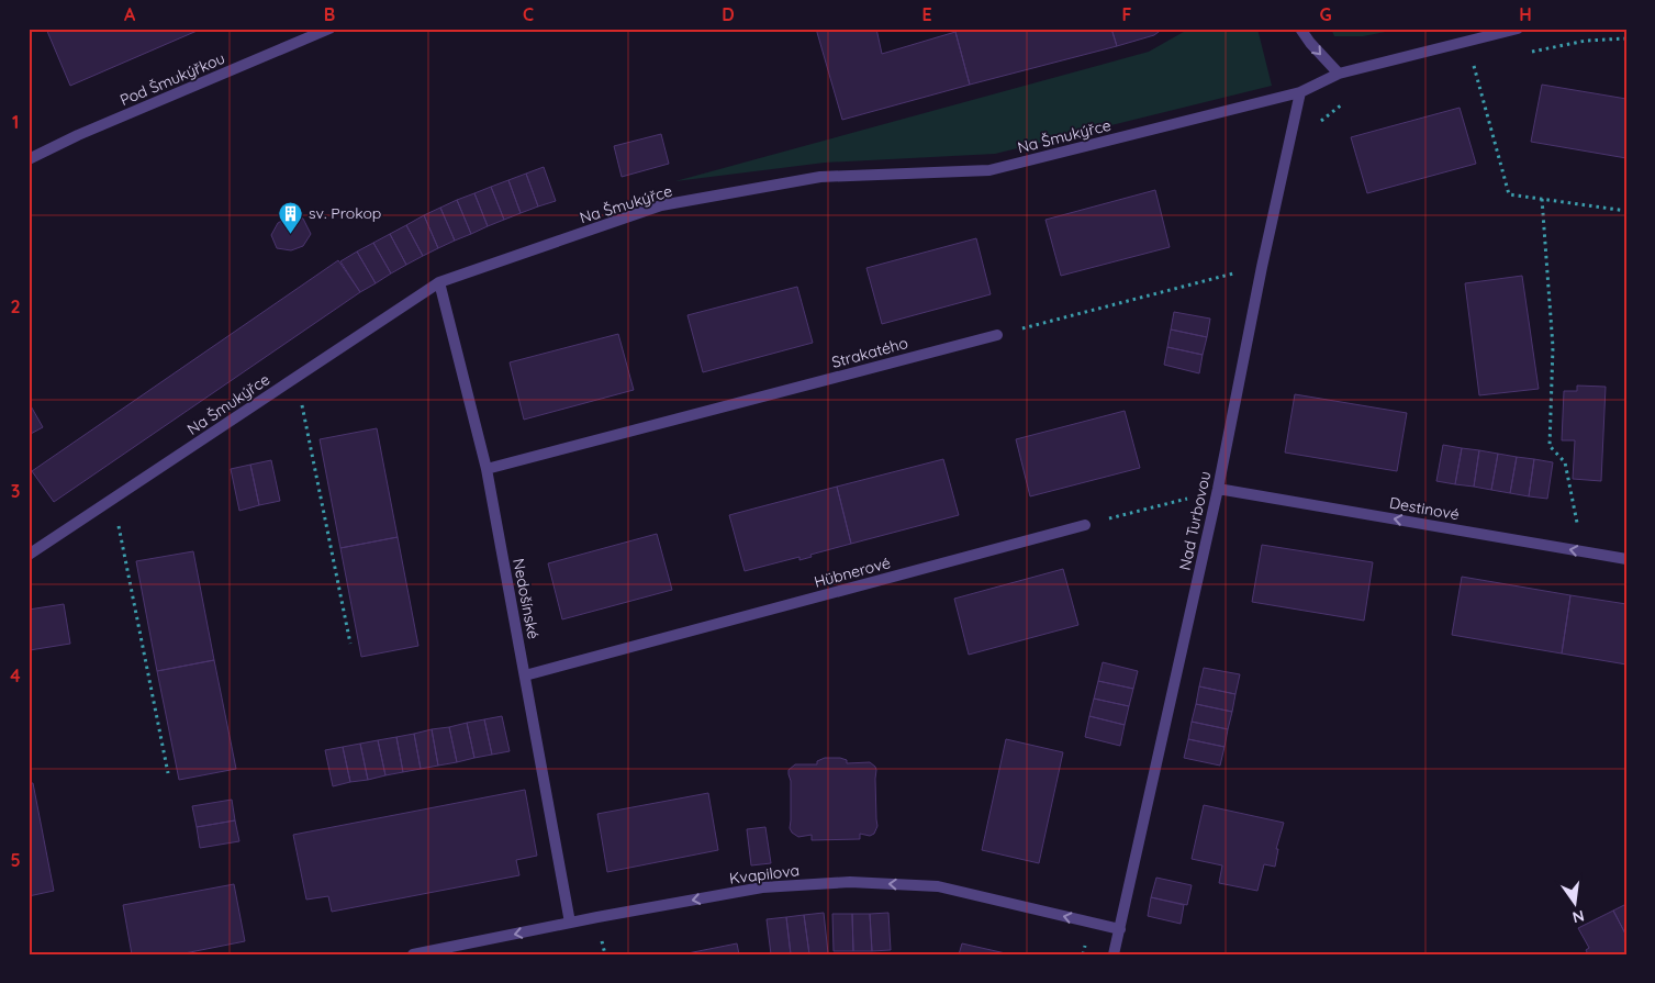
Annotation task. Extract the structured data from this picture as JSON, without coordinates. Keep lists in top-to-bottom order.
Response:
{
  "streets": {
    "street": [
      "Pod Šmukýřkou",
      "Na Šmukýřce",
      "Strakatého",
      "Destinové",
      "Nad Turbovou",
      "Hübnerové",
      "Nedošínské",
      "Kvapilova"
    ]
  },
  "crossings": [
    ["Na Šmukýřce", "Nad Turbovou"],
    ["Na Šmukýřce", "Nedošínské"],
    ["Strakatého", "Nedošínské"],
    ["Destinové", "Nad Turbovou"],
    ["Nad Turbovou", "Kvapilova"],
    ["Hübnerové", "Nedošínské"],
    ["Nedošínské", "Kvapilova"]
  ],
  "one_way": ["Destinové", "Kvapilova"],
  "places": {
    "building": ["sv. Prokop"]
  },
  "north": "bottom",
  "grid": {
    "columns": [
      "A",
      "B",
      "C",
      "D",
      "E",
      "F",
      "G",
      "H"
    ],
    "rows": [
      "1",
      "2",
      "3",
      "4",
      "5"
    ]
  }
}
